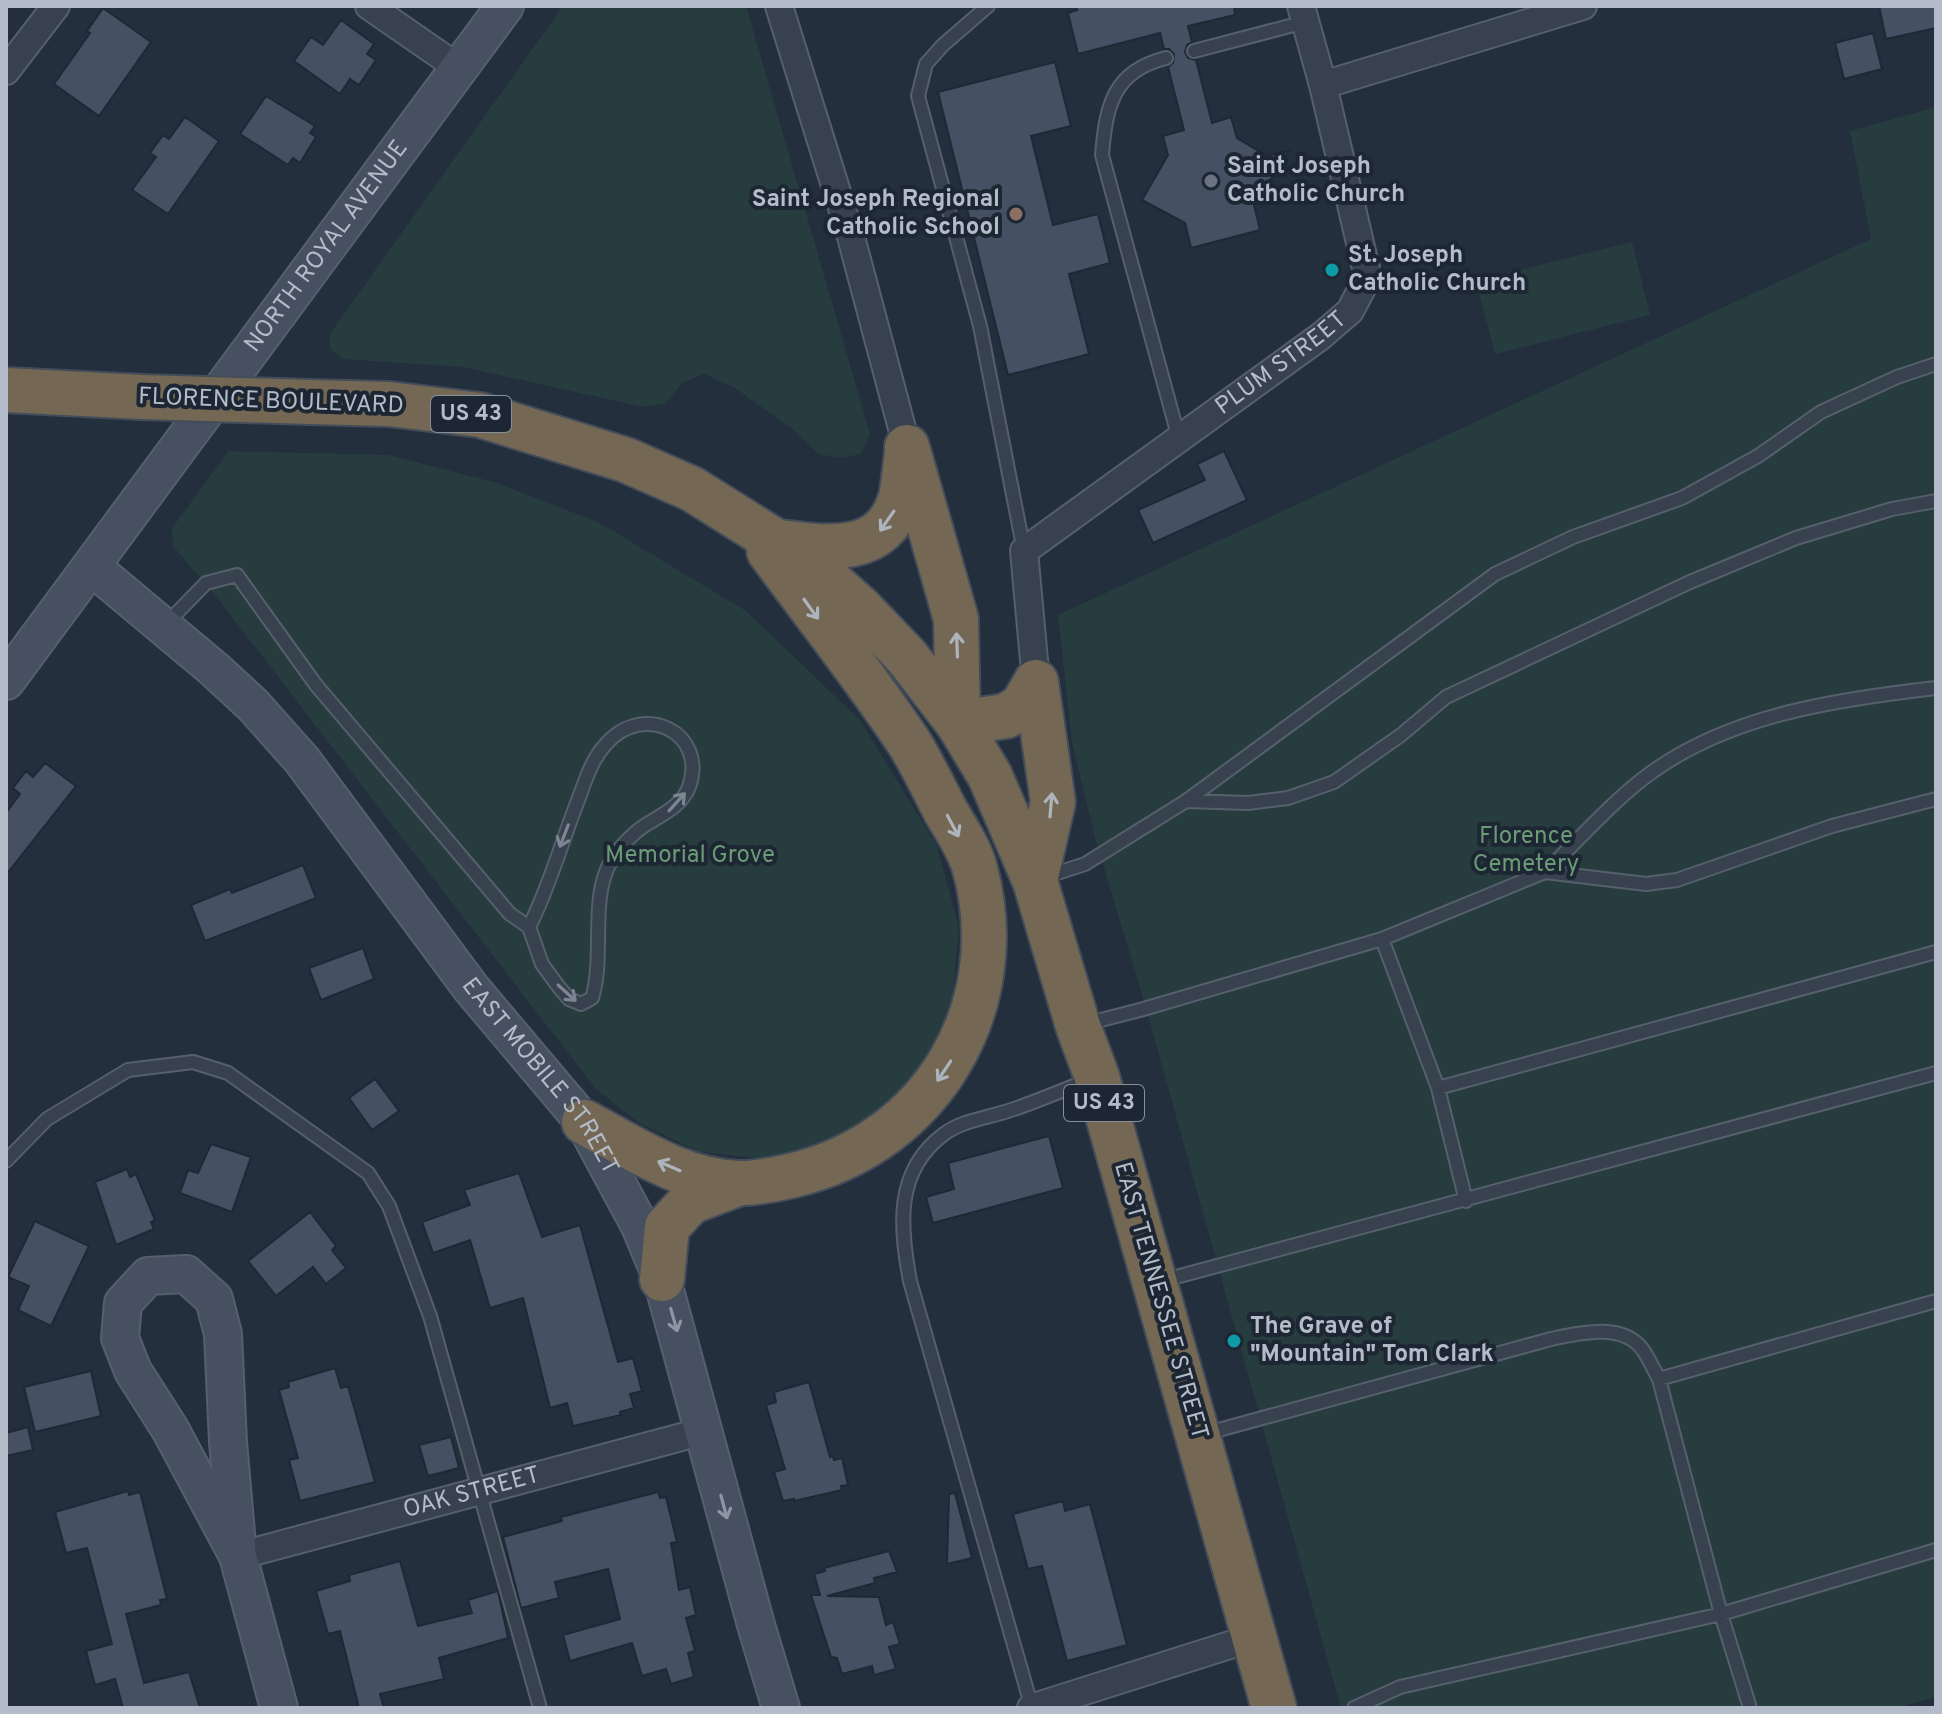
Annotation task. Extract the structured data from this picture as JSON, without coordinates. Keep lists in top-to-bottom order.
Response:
{
  "streets": {
    "highway": ["FLORENCE BOULEVARD", "US 43", "EAST TENNESSEE STREET"],
    "street": [
      "NORTH ROYAL AVENUE",
      "PLUM STREET",
      "EAST MOBILE STREET",
      "OAK STREET"
    ]
  },
  "crossings": [
    ["NORTH ROYAL AVENUE", "EAST MOBILE STREET"],
    ["FLORENCE BOULEVARD", "EAST TENNESSEE STREET"],
    ["EAST MOBILE STREET", "OAK STREET"]
  ],
  "parks": ["Florence Cemetery", "Memorial Grove"],
  "places": [
    "Saint Joseph Catholic Church",
    "Saint Joseph Regional Catholic School",
    "St. Joseph Catholic Church",
    "The Grave of \"Mountain\" Tom Clark"
  ]
}
